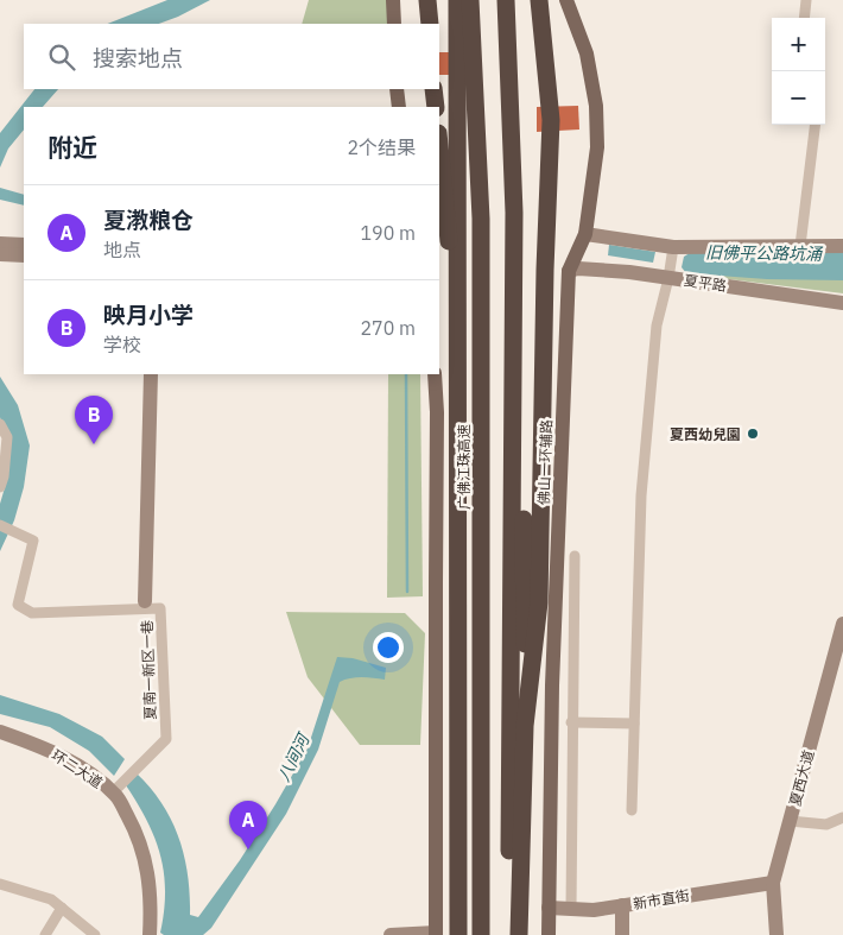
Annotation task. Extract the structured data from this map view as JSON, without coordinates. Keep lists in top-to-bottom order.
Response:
{
  "streets": {
    "highway": ["广佛江珠高速"],
    "main road": ["佛山一环辅路"],
    "street": [
      "夏平路",
      "夏南一新区一巷",
      "环二大道",
      "夏西大道",
      "新市直街"
    ]
  },
  "crossings": [
    ["夏平路", "佛山一环辅路"],
    ["佛山一环辅路", "新市直街"],
    ["夏南一新区一巷", "环二大道"],
    ["夏西大道", "新市直街"]
  ],
  "water": ["旧佛平公路坑涌", "八间河"],
  "places": ["夏西幼兒園"],
  "page": {
    "map_buttons": ["+", "−"],
    "search": "搜索地点",
    "heading": ["附近", "2个结果"],
    "list": [
      {
        "mark": "A",
        "name": "夏漖粮仓",
        "note": "地点",
        "value": "190 m"
      },
      {
        "mark": "B",
        "name": "映月小学",
        "note": "学校",
        "value": "270 m"
      }
    ],
    "pins": ["B", "A"]
  }
}
